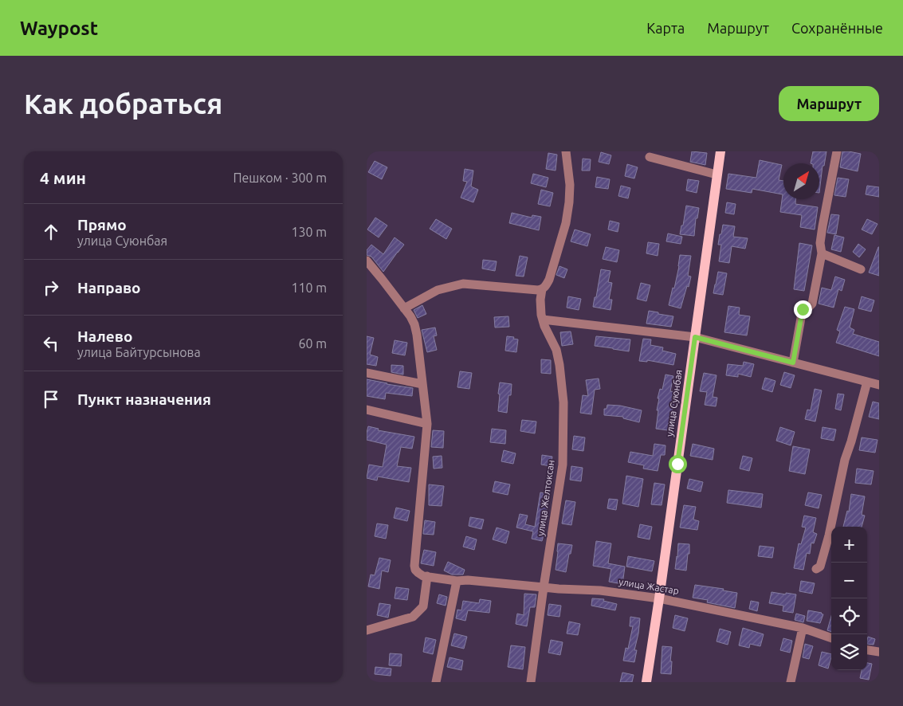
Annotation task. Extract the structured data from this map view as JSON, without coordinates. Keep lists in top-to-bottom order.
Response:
{
  "streets": {
    "main road": ["улица Суюнбая"],
    "street": ["улица Желтоксан", "улица Жастар"]
  },
  "crossings": [
    ["улица Суюнбая", "улица Жастар"],
    ["улица Желтоксан", "улица Жастар"]
  ],
  "north": "top right",
  "page": {
    "header": "Waypost",
    "nav": ["Карта", "Маршрут", "Сохранённые"],
    "buttons": "Маршрут",
    "title": "Как добраться",
    "heading": ["4 мин", "Пешком · 300 m"],
    "list": [
      ["Прямо", "улица Суюнбая", "130 m"],
      ["Направо", "110 m"],
      ["Налево", "улица Байтурсынова", "60 m"],
      "Пункт назначения"
    ],
    "map_buttons": ["+", "−"]
  }
}
